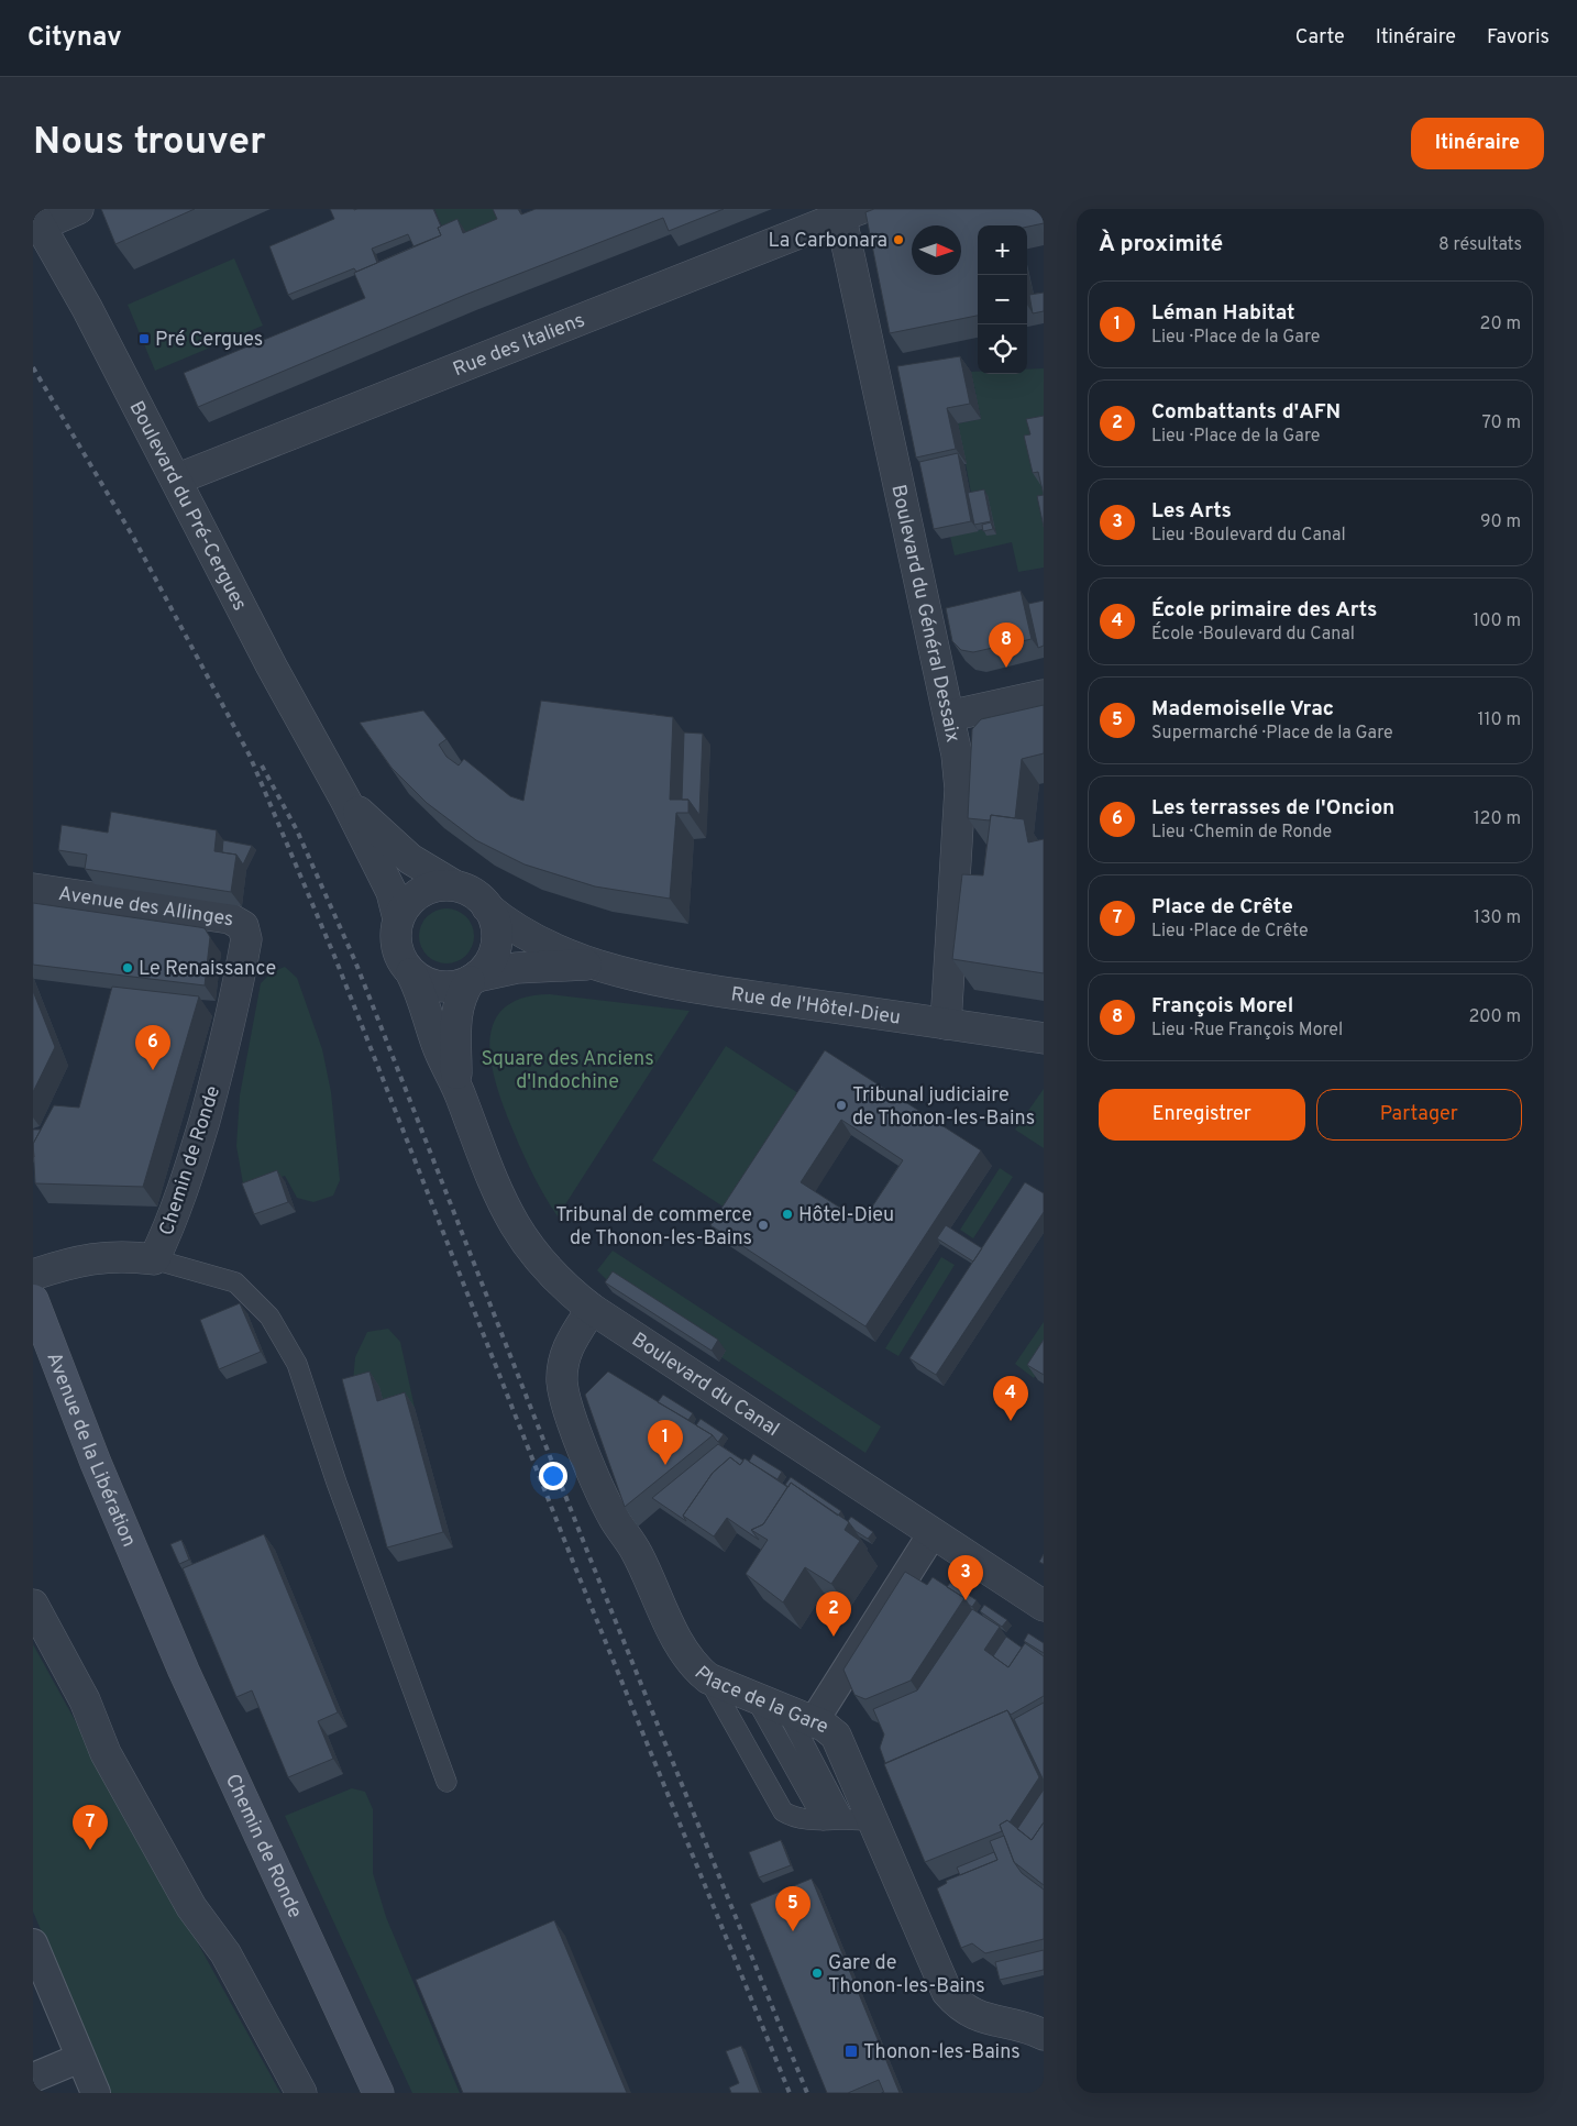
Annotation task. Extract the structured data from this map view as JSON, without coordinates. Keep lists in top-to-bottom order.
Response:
{
  "streets": {
    "main road": ["Chemin de Ronde", "Avenue de la Libération"],
    "street": [
      "Rue des Italiens",
      "Boulevard du Pré-Cergues",
      "Boulevard du Général Dessaix",
      "Avenue des Allinges",
      "Rue de l'Hôtel-Dieu",
      "Boulevard du Canal",
      "Place de la Gare"
    ]
  },
  "crossings": [
    ["Rue des Italiens", "Boulevard du Pré-Cergues"],
    ["Rue des Italiens", "Boulevard du Général Dessaix"],
    ["Boulevard du Pré-Cergues", "Rue de l'Hôtel-Dieu"],
    ["Boulevard du Pré-Cergues", "Boulevard du Canal"],
    ["Boulevard du Général Dessaix", "Rue de l'Hôtel-Dieu"],
    ["Avenue des Allinges", "Chemin de Ronde"],
    ["Rue de l'Hôtel-Dieu", "Boulevard du Canal"],
    ["Chemin de Ronde", "Avenue de la Libération"],
    ["Boulevard du Canal", "Place de la Gare"]
  ],
  "parks": ["Square des Anciens d'Indochine"],
  "places": {
    "other": [
      "La Carbonara",
      "Le Renaissance",
      "Tribunal judiciaire de Thonon-les-Bains",
      "Hôtel-Dieu",
      "Tribunal de commerce de Thonon-les-Bains",
      "Gare de Thonon-les-Bains"
    ],
    "transit": ["Pré Cergues", "Thonon-les-Bains"]
  },
  "north": "right",
  "page": {
    "header": "Citynav",
    "nav": ["Carte", "Itinéraire", "Favoris"],
    "buttons": [
      "Itinéraire",
      ["Enregistrer", "Partager"]
    ],
    "title": "Nous trouver",
    "heading": ["À proximité", "8 résultats"],
    "map_buttons": ["+", "−"],
    "list": [
      {
        "mark": "1",
        "name": "Léman Habitat",
        "note": "Lieu · Place de la Gare",
        "value": "20 m"
      },
      {
        "mark": "2",
        "name": "Combattants d'AFN",
        "note": "Lieu · Place de la Gare",
        "value": "70 m"
      },
      {
        "mark": "3",
        "name": "Les Arts",
        "note": "Lieu · Boulevard du Canal",
        "value": "90 m"
      },
      {
        "mark": "4",
        "name": "École primaire des Arts",
        "note": "École · Boulevard du Canal",
        "value": "100 m"
      },
      {
        "mark": "5",
        "name": "Mademoiselle Vrac",
        "note": "Supermarché · Place de la Gare",
        "value": "110 m"
      },
      {
        "mark": "6",
        "name": "Les terrasses de l'Oncion",
        "note": "Lieu · Chemin de Ronde",
        "value": "120 m"
      },
      {
        "mark": "7",
        "name": "Place de Crête",
        "note": "Lieu · Place de Crête",
        "value": "130 m"
      },
      {
        "mark": "8",
        "name": "François Morel",
        "note": "Lieu · Rue François Morel",
        "value": "200 m"
      }
    ],
    "pins": [
      "8",
      "6",
      "4",
      "1",
      "3",
      "2",
      "7",
      "5"
    ]
  }
}
